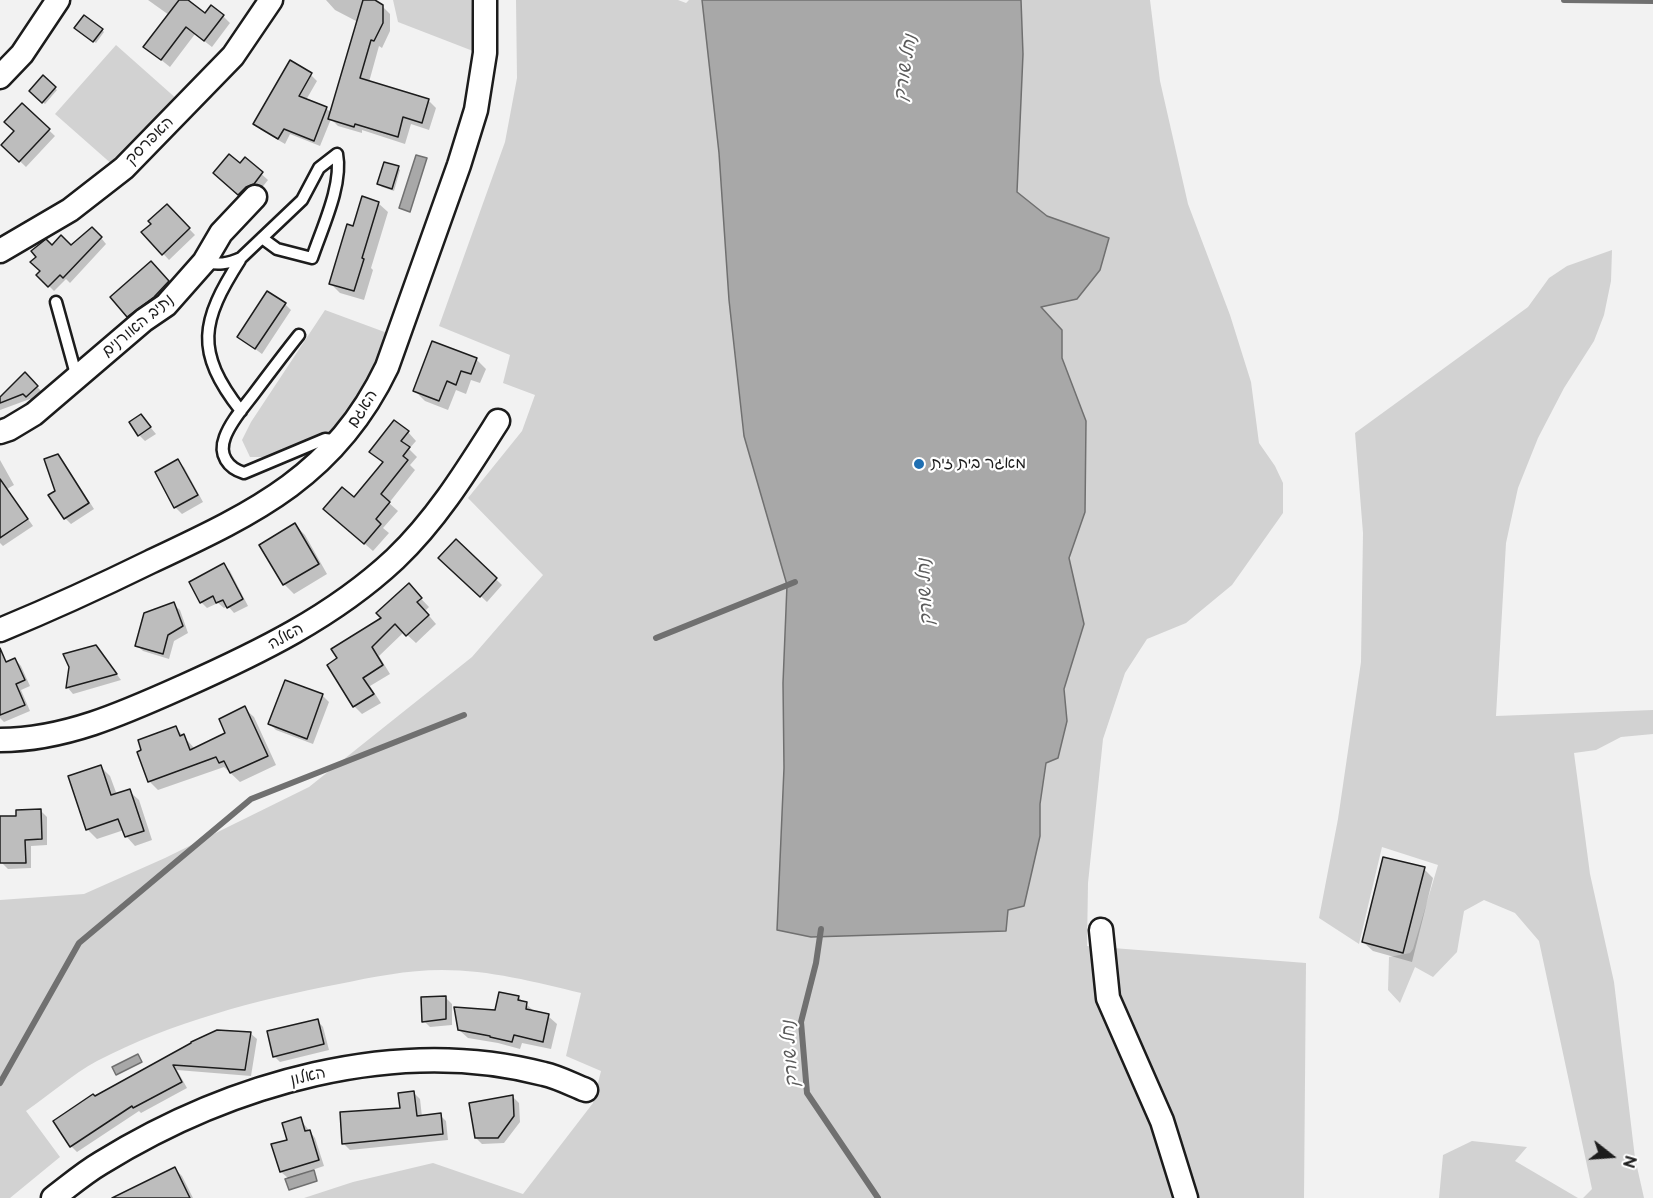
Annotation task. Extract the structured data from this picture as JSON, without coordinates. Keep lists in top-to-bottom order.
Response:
{
  "streets": {
    "street": [
      "האפרסק",
      "נתיב האורנים",
      "האגם",
      "האלה",
      "האלון"
    ]
  },
  "water": ["נחל שורק"],
  "places": ["מאגר בית זית"],
  "north": "right"
}
